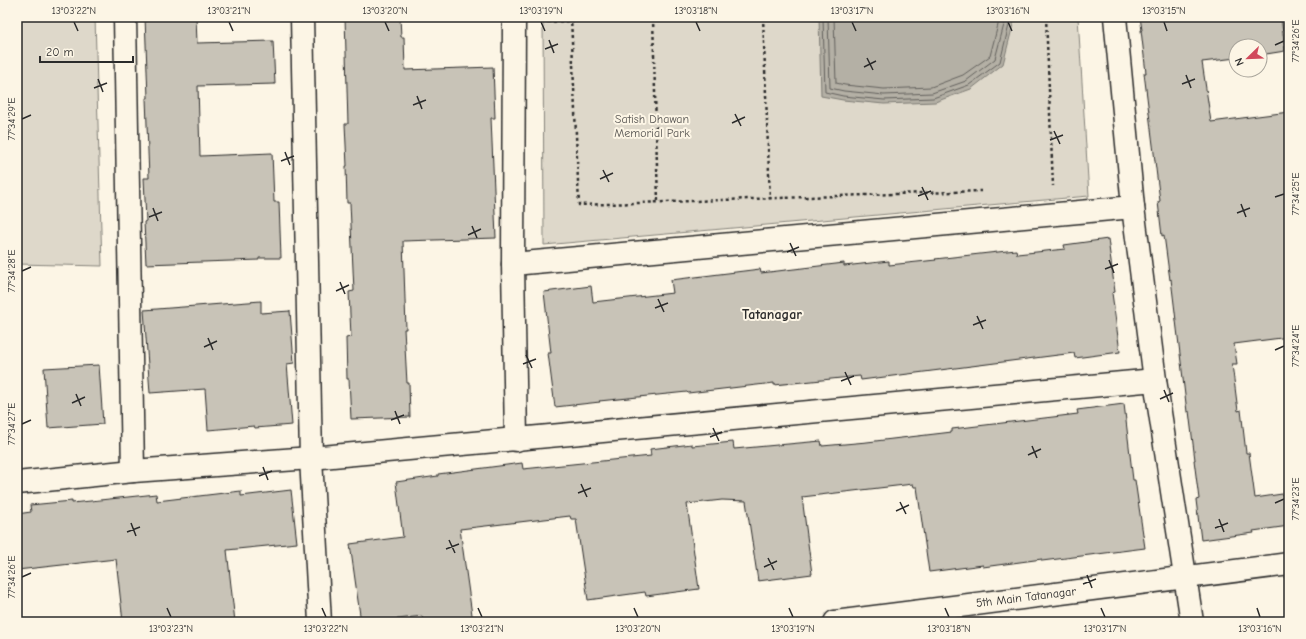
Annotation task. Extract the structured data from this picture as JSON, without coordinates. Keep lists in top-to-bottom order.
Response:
{
  "streets": {
    "street": ["5th Main Tatanagar"]
  },
  "districts": ["Tatanagar"],
  "parks": ["Satish Dhawan Memorial Park"],
  "scale_bar": "20 m",
  "north": "bottom left",
  "coordinates": [
    "13°03'22\"N",
    "13°03'21\"N",
    "13°03'20\"N",
    "13°03'19\"N",
    "13°03'18\"N",
    "13°03'17\"N",
    "13°03'16\"N",
    "13°03'15\"N",
    "77°34'26\"E",
    "77°34'29\"E",
    "77°34'25\"E",
    "77°34'28\"E",
    "77°34'24\"E",
    "77°34'27\"E",
    "77°34'23\"E",
    "13°03'23\"N"
  ]
}
